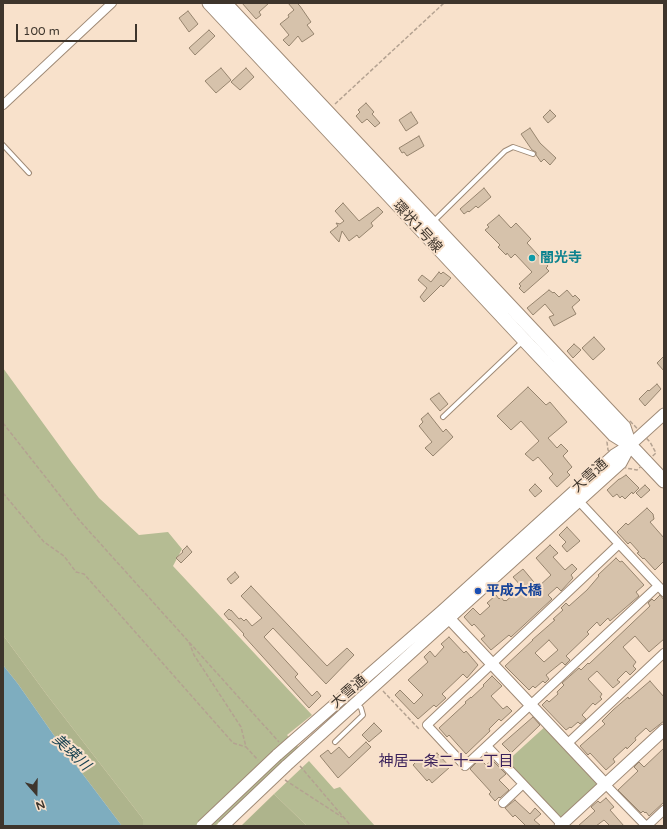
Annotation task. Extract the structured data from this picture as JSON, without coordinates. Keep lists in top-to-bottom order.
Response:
{
  "streets": {
    "main road": ["環状1号線"],
    "street": ["大雪通"]
  },
  "crossings": [
    ["環状1号線", "大雪通"]
  ],
  "districts": ["神居一条二十一丁目"],
  "water": ["美瑛川"],
  "places": ["闇光寺", "平成大橋"],
  "scale_bar": "100 m",
  "north": "bottom"
}
